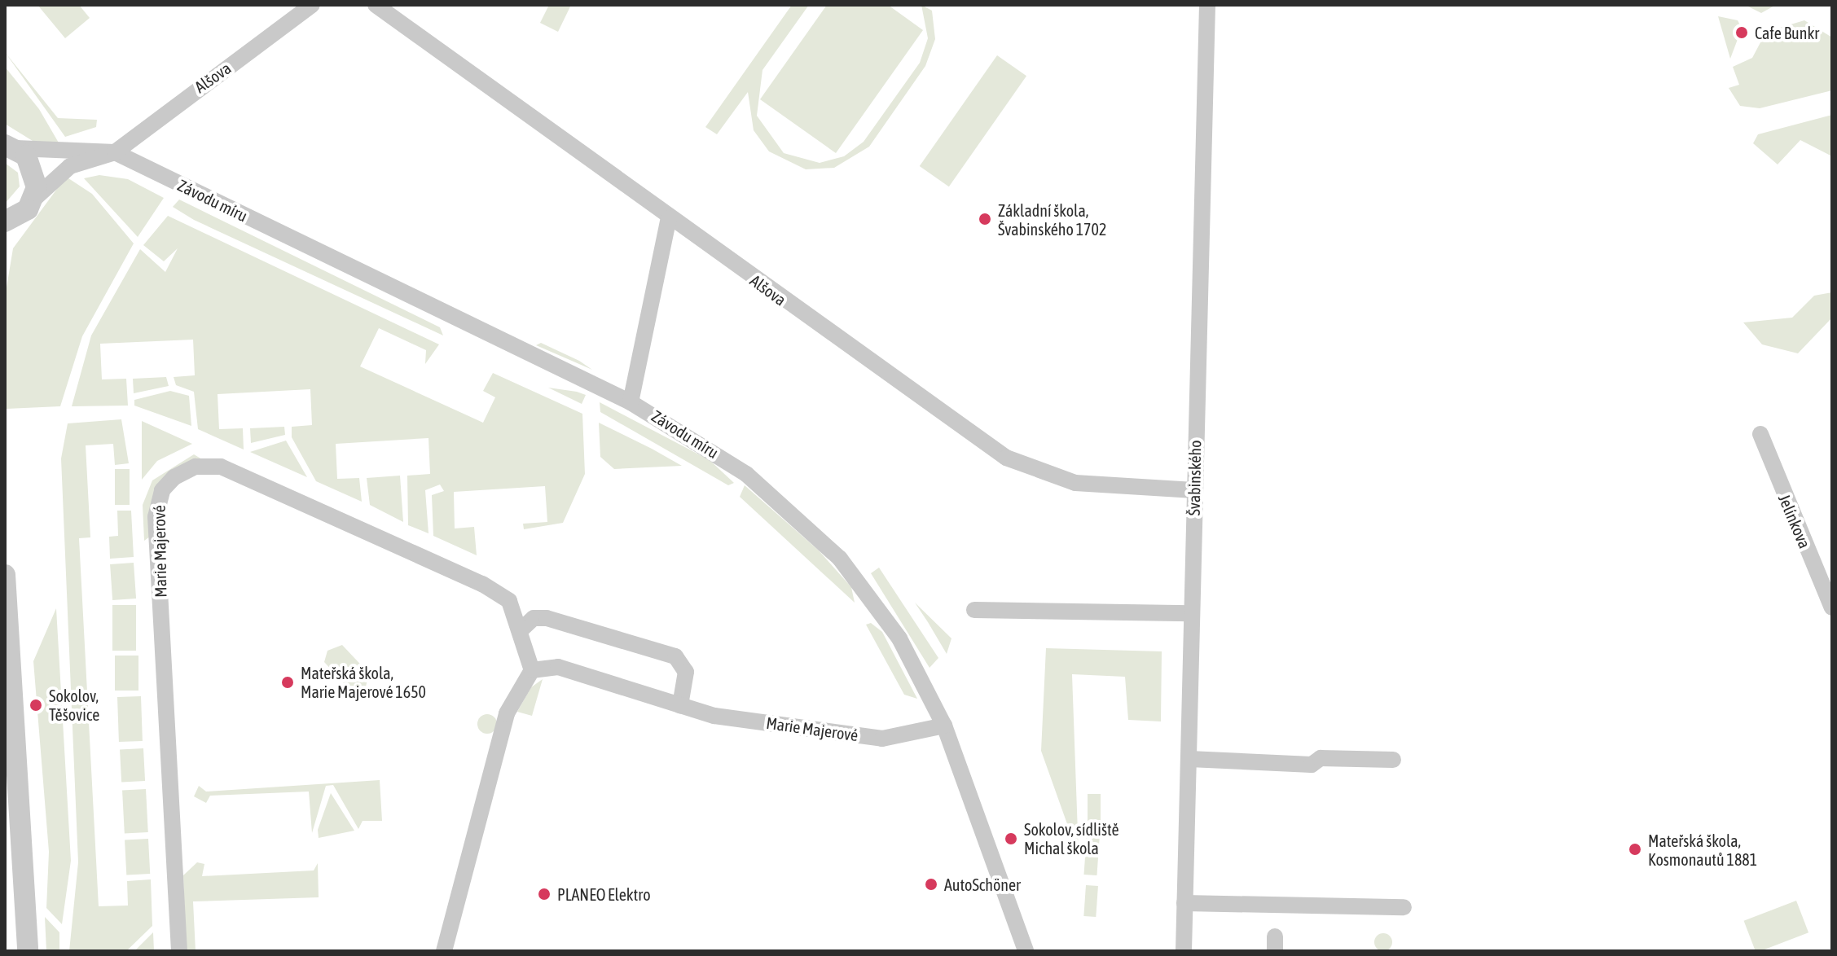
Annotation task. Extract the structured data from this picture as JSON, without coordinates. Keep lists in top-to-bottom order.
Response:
{
  "streets": {
    "street": [
      "Alšova",
      "Závodu míru",
      "Švabinského",
      "Jelínkova",
      "Marie Majerové"
    ]
  },
  "crossings": [
    ["Alšova", "Závodu míru"],
    ["Alšova", "Švabinského"],
    ["Závodu míru", "Marie Majerové"]
  ],
  "places": [
    "Cafe Bunkr",
    "Základní škola, Švabinského 1702",
    "Mateřská škola, Marie Majerové 1650",
    "Sokolov, Těšovice",
    "Sokolov, sídliště Michal škola",
    "Mateřská škola, Kosmonautů 1881",
    "AutoSchöner",
    "PLANEO Elektro"
  ]
}
